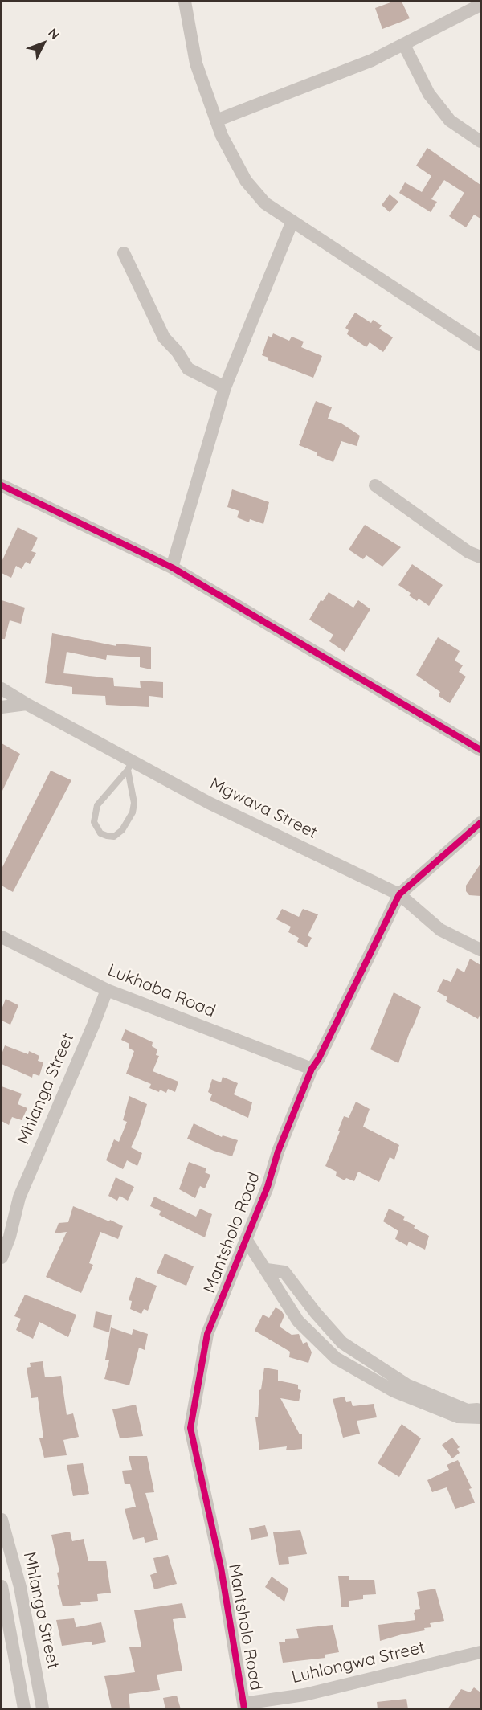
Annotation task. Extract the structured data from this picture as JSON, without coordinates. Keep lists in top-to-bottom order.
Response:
{
  "streets": {
    "street": [
      "Mgwava Street",
      "Lukhaba Road",
      "Mhlanga Street",
      "Mantsholo Road",
      "Luhlongwa Street"
    ]
  },
  "crossings": [
    ["Mgwava Street", "Mantsholo Road"],
    ["Lukhaba Road", "Mhlanga Street"],
    ["Lukhaba Road", "Mantsholo Road"],
    ["Mantsholo Road", "Luhlongwa Street"]
  ],
  "north": "top right"
}
